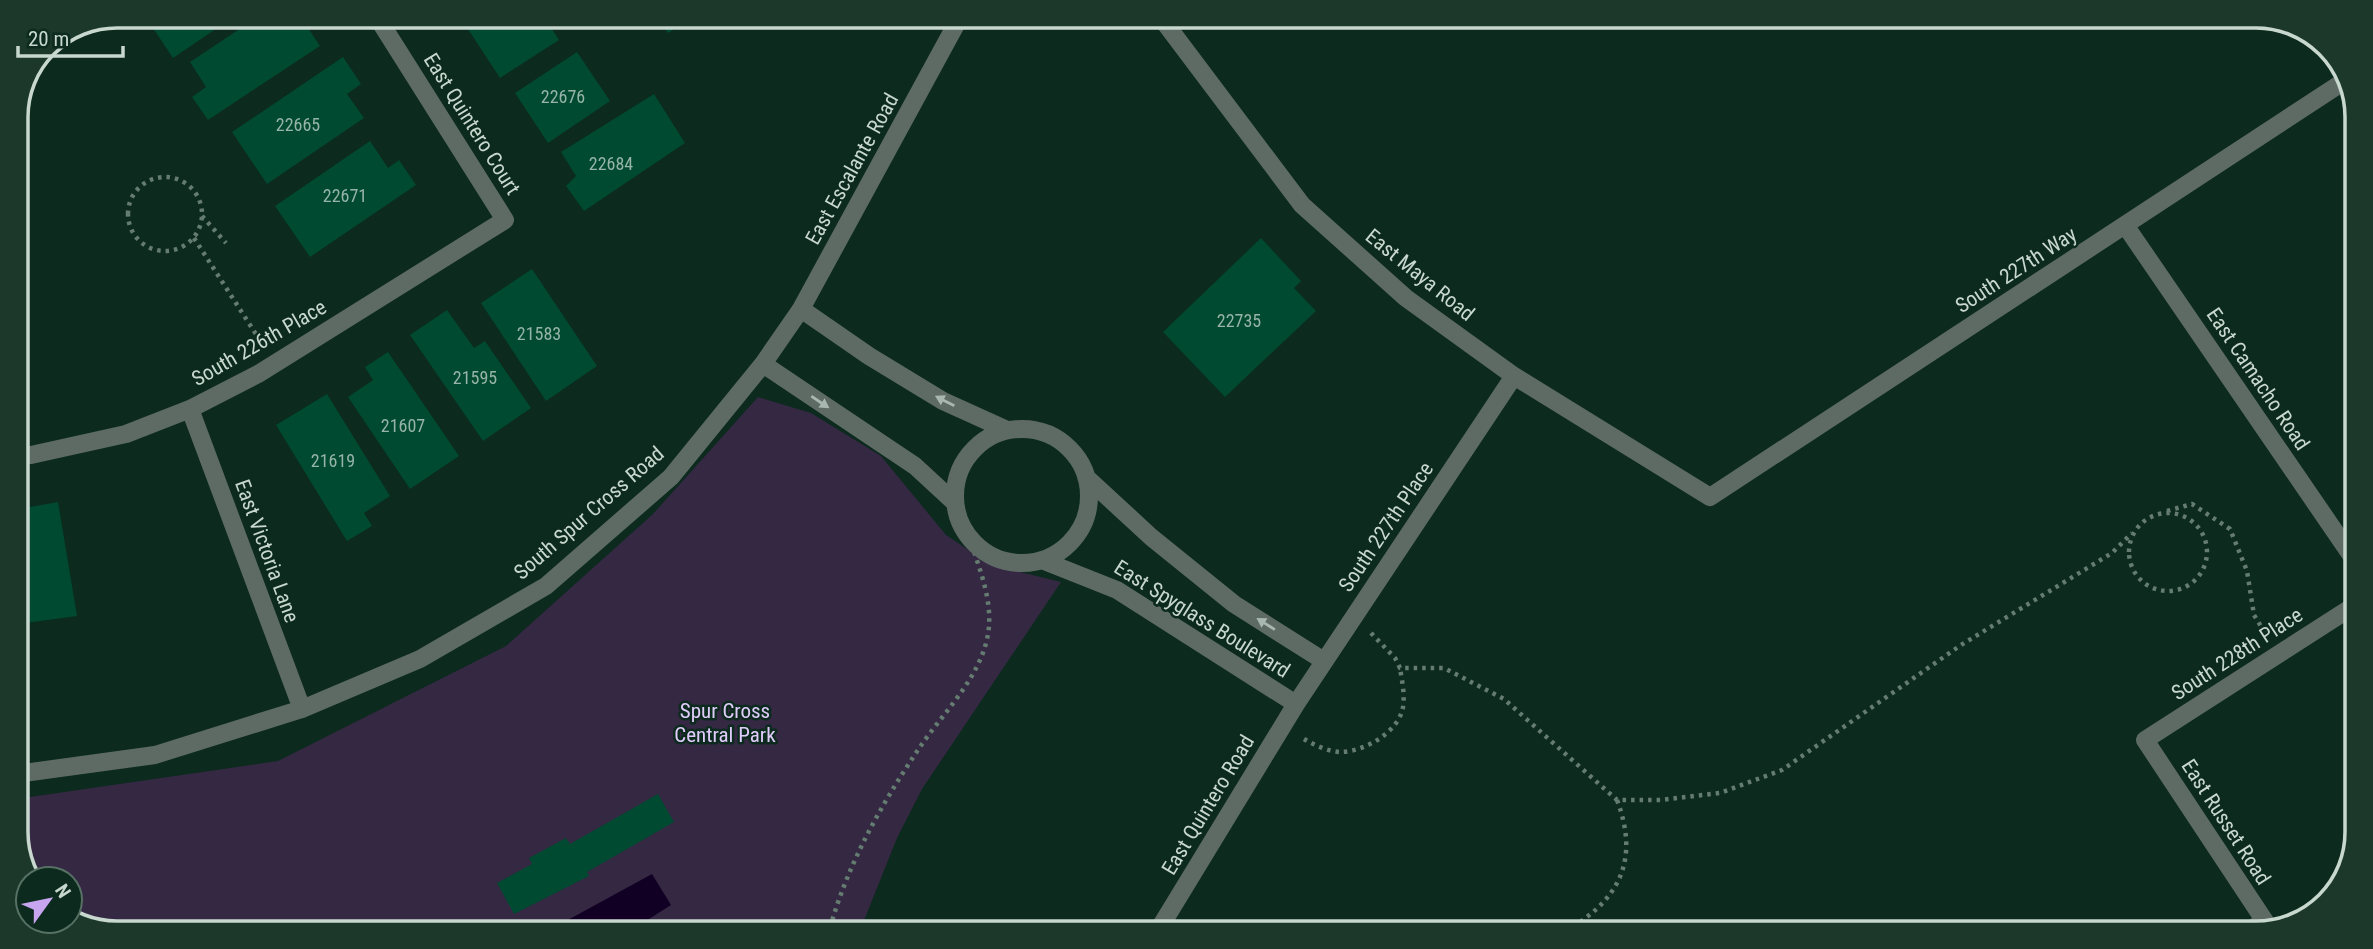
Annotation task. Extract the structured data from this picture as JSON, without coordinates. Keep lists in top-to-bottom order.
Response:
{
  "streets": {
    "street": [
      "East Quintero Court",
      "East Escalante Road",
      "South 227th Way",
      "East Maya Road",
      "South 226th Place",
      "East Camacho Road",
      "South Spur Cross Road",
      "South 227th Place",
      "East Victoria Lane",
      "East Spyglass Boulevard",
      "South 228th Place",
      "East Quintero Road",
      "East Russet Road"
    ]
  },
  "crossings": [
    ["East Quintero Court", "South 226th Place"],
    ["East Escalante Road", "South Spur Cross Road"],
    ["East Escalante Road", "East Spyglass Boulevard"],
    ["South 227th Way", "East Maya Road"],
    ["South 227th Way", "East Camacho Road"],
    ["East Maya Road", "South 227th Place"],
    ["South 226th Place", "East Victoria Lane"],
    ["South Spur Cross Road", "East Victoria Lane"],
    ["South 227th Place", "East Spyglass Boulevard"],
    ["South 227th Place", "East Quintero Road"],
    ["East Spyglass Boulevard", "East Quintero Road"],
    ["South 228th Place", "East Russet Road"]
  ],
  "parks": ["Spur Cross Central Park"],
  "house_numbers": [
    "22676",
    "22665",
    "22684",
    "22671",
    "22735",
    "21583",
    "21595",
    "21607",
    "21619"
  ],
  "scale_bar": "20 m",
  "north": "top right"
}
